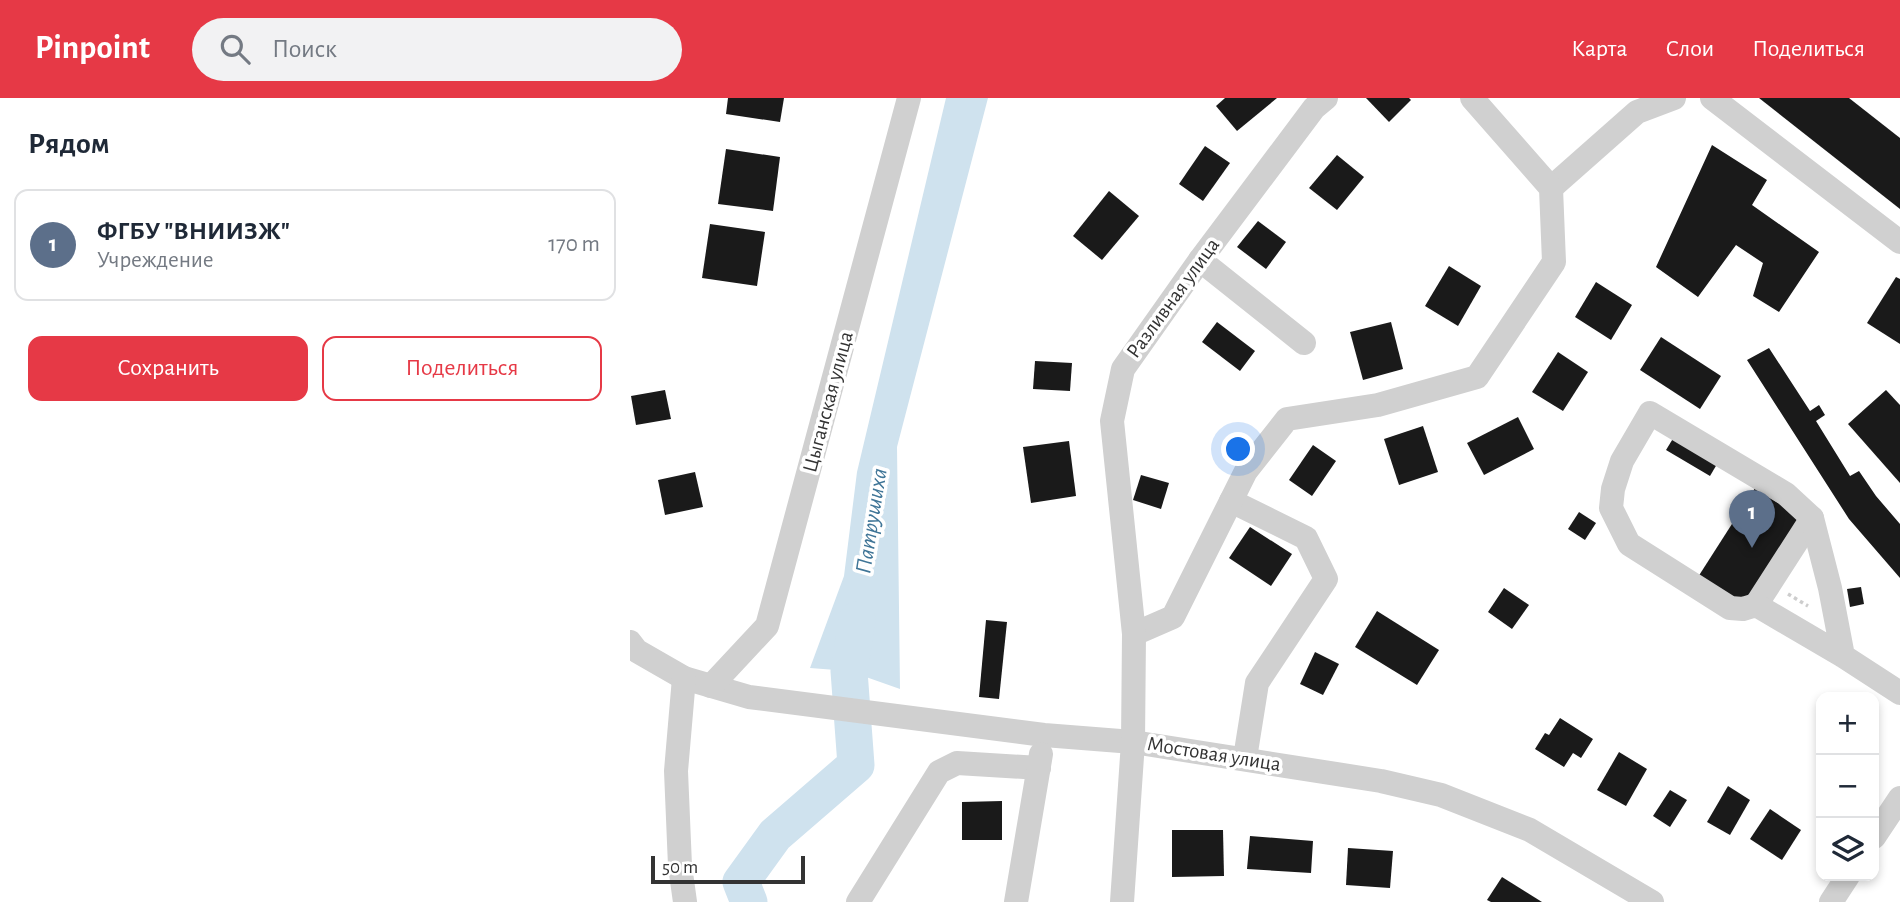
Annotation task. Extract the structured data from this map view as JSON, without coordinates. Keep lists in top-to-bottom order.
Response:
{
  "streets": {
    "street": ["Разливная улица", "Цыганская улица", "Мостовая улица"]
  },
  "crossings": [
    ["Разливная улица", "Мостовая улица"],
    ["Цыганская улица", "Мостовая улица"]
  ],
  "water": ["Патрушиха"],
  "scale_bar": "50 m",
  "page": {
    "header": "Pinpoint",
    "search": "Поиск",
    "nav": ["Карта", "Слои", "Поделиться"],
    "heading": "Рядом",
    "list": [
      {
        "mark": "1",
        "name": "ФГБУ \"ВНИИЗЖ\"",
        "note": "Учреждение",
        "value": "170 m"
      }
    ],
    "buttons": ["Сохранить", "Поделиться"],
    "pins": "1",
    "map_buttons": ["+", "−"],
    "scale": "50 m"
  }
}
